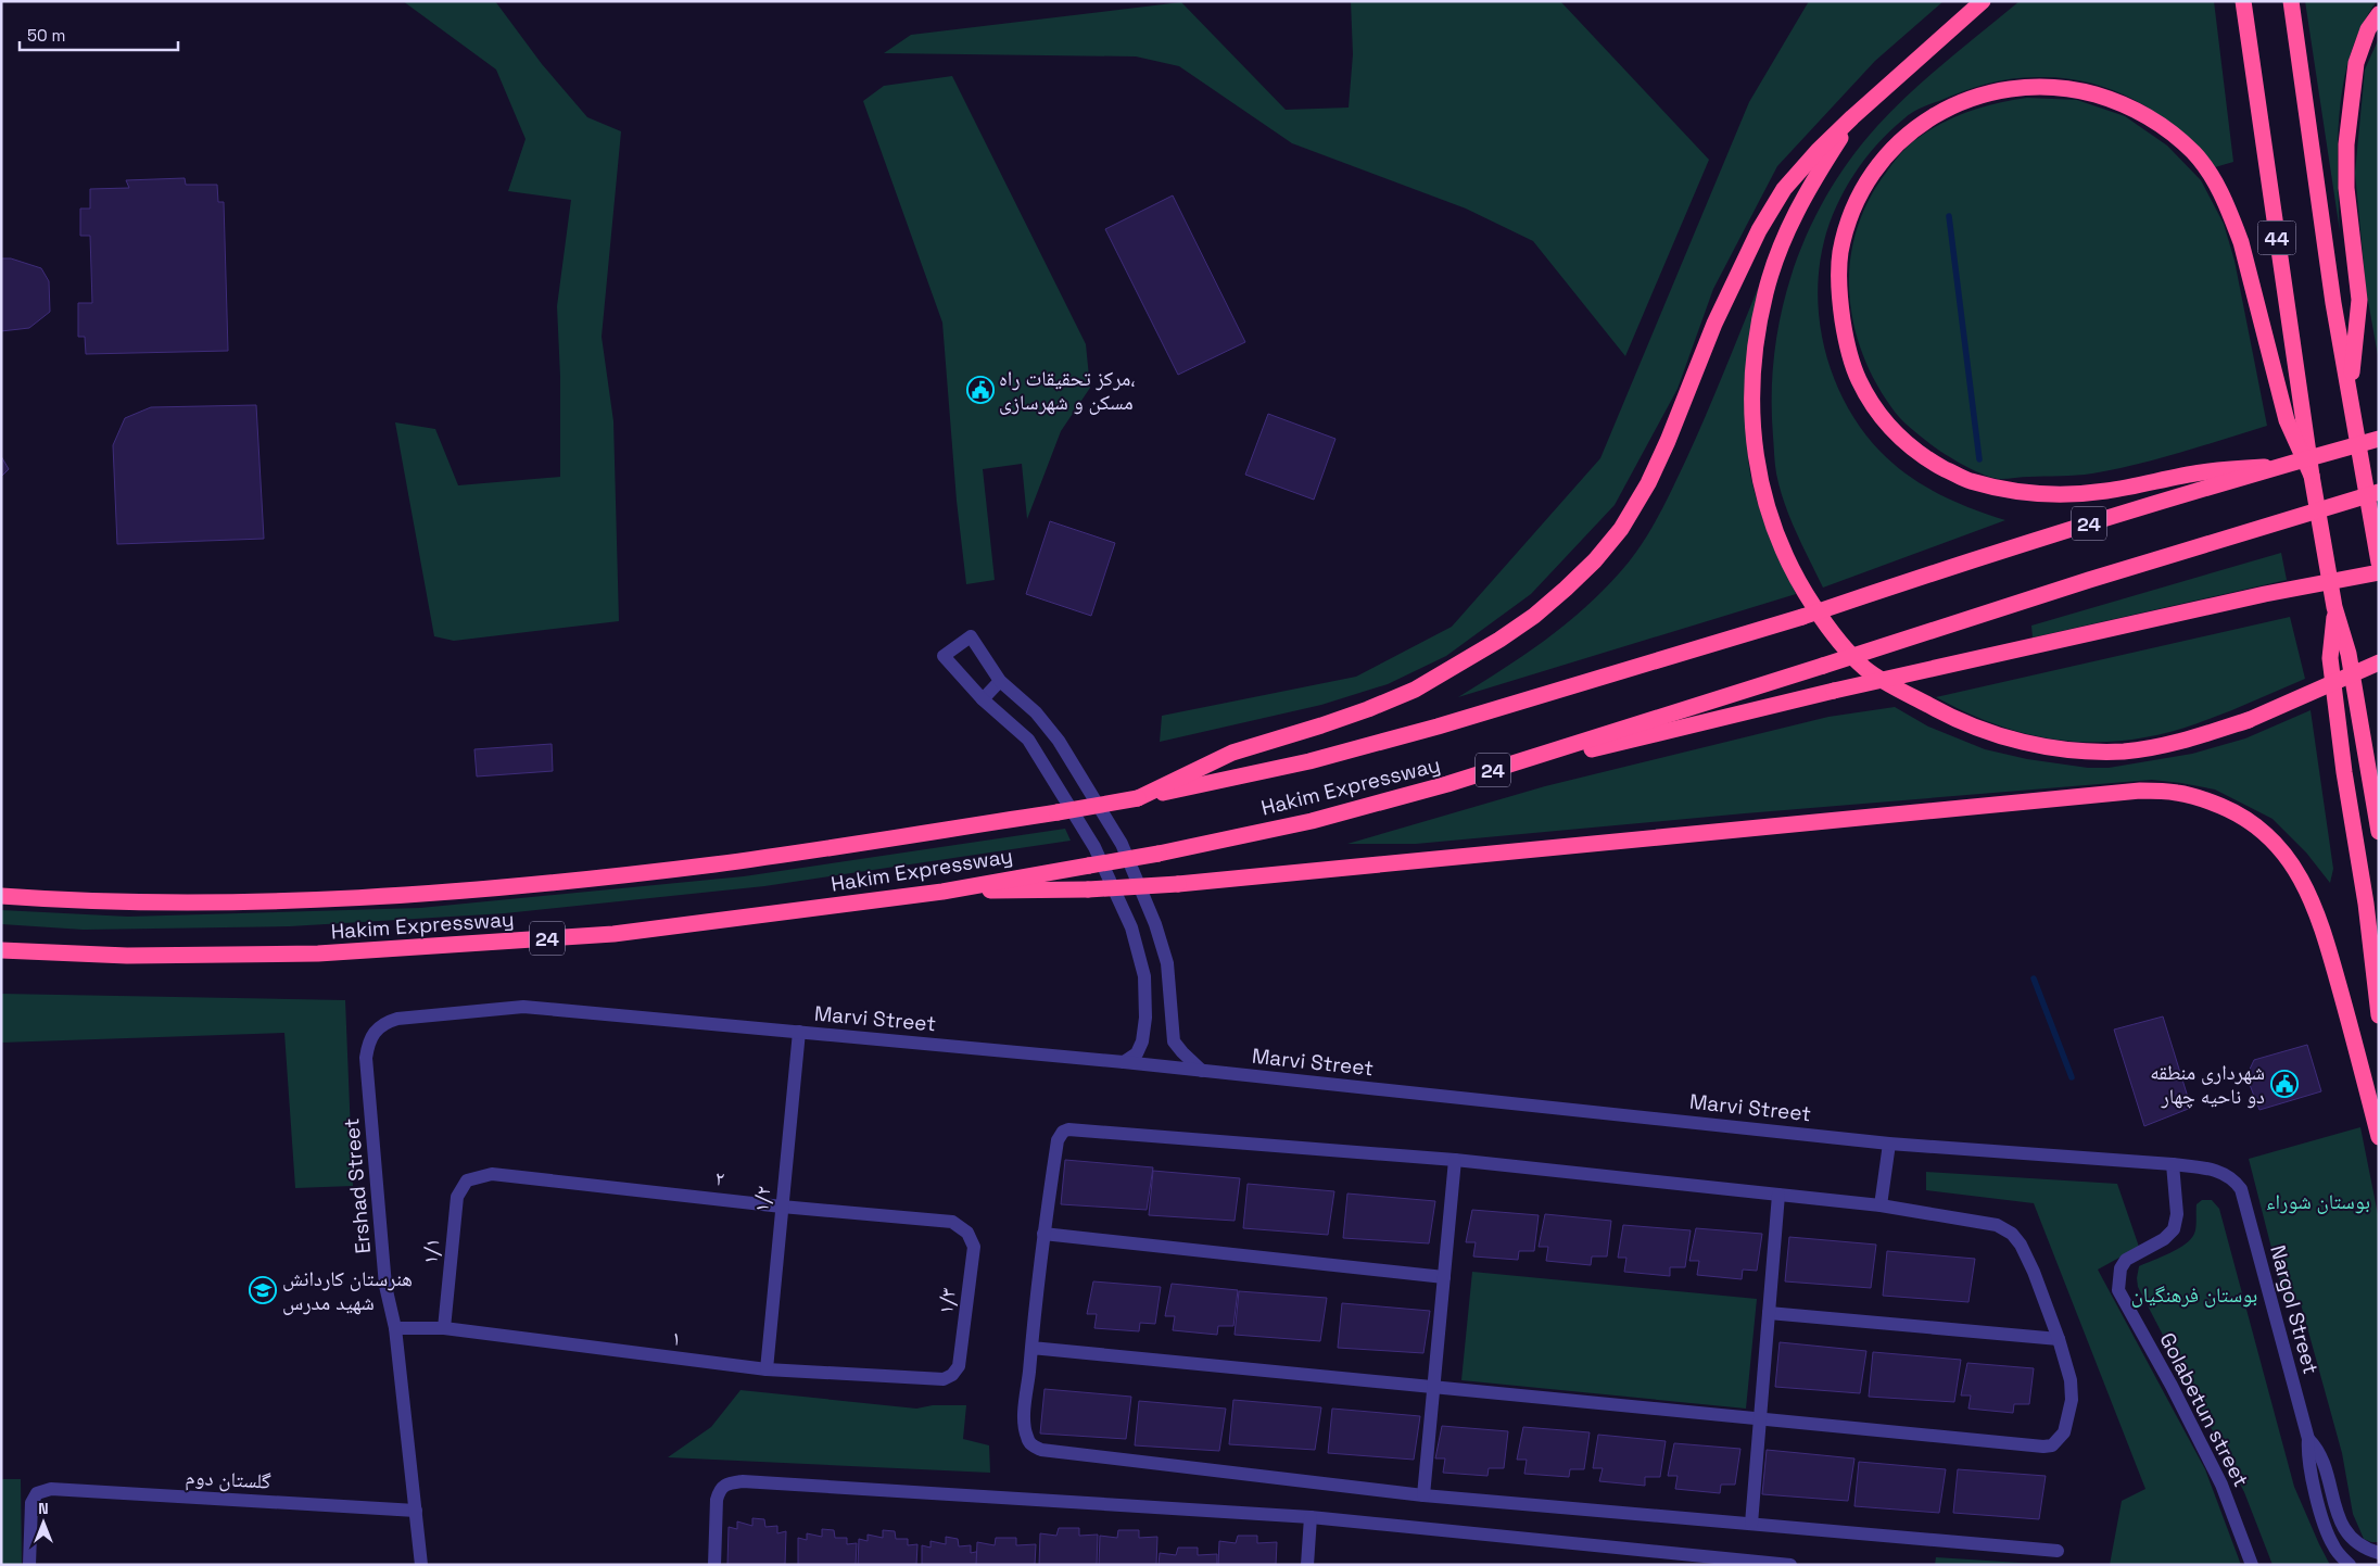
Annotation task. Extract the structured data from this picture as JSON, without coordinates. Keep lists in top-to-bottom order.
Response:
{
  "streets": {
    "highway": ["44", "24", "Hakim Expressway"],
    "street": [
      "Marvi Street",
      "۲",
      "Ershad Street",
      "۱/۲",
      "۱/۱",
      "۱/۳",
      "Nargol Street",
      "۱",
      "Golabetun street",
      "گلستان دوم"
    ]
  },
  "crossings": [
    ["24", "Hakim Expressway"],
    ["Marvi Street", "Ershad Street"],
    ["Marvi Street", "۱/۲"],
    ["Marvi Street", "Nargol Street"],
    ["Marvi Street", "Golabetun street"],
    ["۲", "۱/۲"],
    ["۲", "۱/۱"],
    ["۲", "۱/۳"],
    ["Ershad Street", "۱"],
    ["Ershad Street", "گلستان دوم"],
    ["۱/۲", "۱"],
    ["۱/۱", "۱"],
    ["۱/۳", "۱"]
  ],
  "parks": ["بوستان شوراء", "بوستان فرهنگیان"],
  "places": {
    "public building": ["مرکز تحقیقات راه، مسکن و شهرسازی", "شهرداری منطقه دو ناحیه چهار"],
    "school or university": ["هنرستان کاردانش شهید مدرس"]
  },
  "scale_bar": "50 m",
  "north": "top"
}
